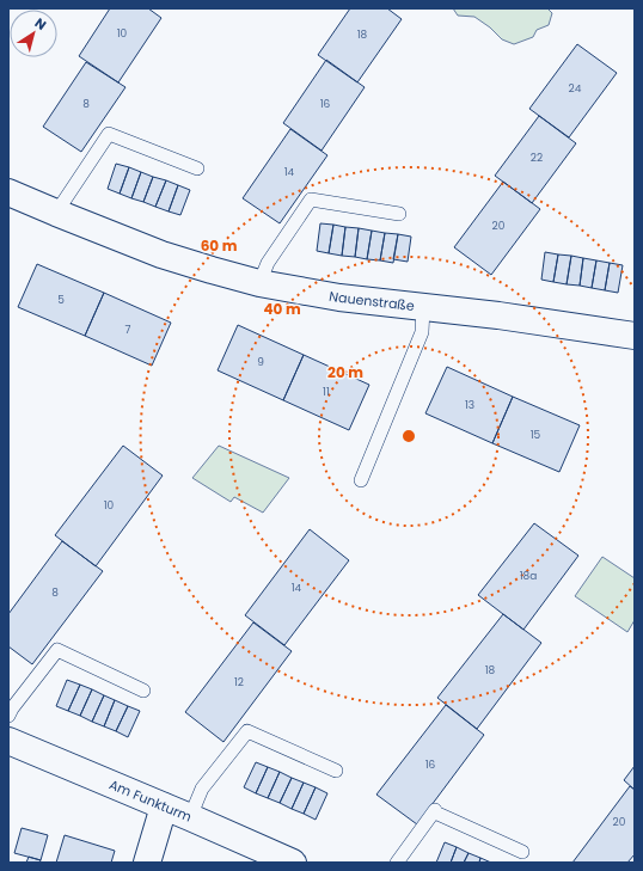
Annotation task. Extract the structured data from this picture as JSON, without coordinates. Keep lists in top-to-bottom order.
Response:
{
  "streets": {
    "street": ["Nauenstraße", "Am Funkturm"]
  },
  "house_numbers": [
    "10",
    "18",
    "24",
    "8",
    "16",
    "22",
    "14",
    "20",
    "5",
    "7",
    "9",
    "11",
    "13",
    "15",
    "10",
    "18a",
    "14",
    "8",
    "18",
    "12",
    "16",
    "20"
  ],
  "north": "top right",
  "rings": ["60 m", "40 m", "20 m"]
}
